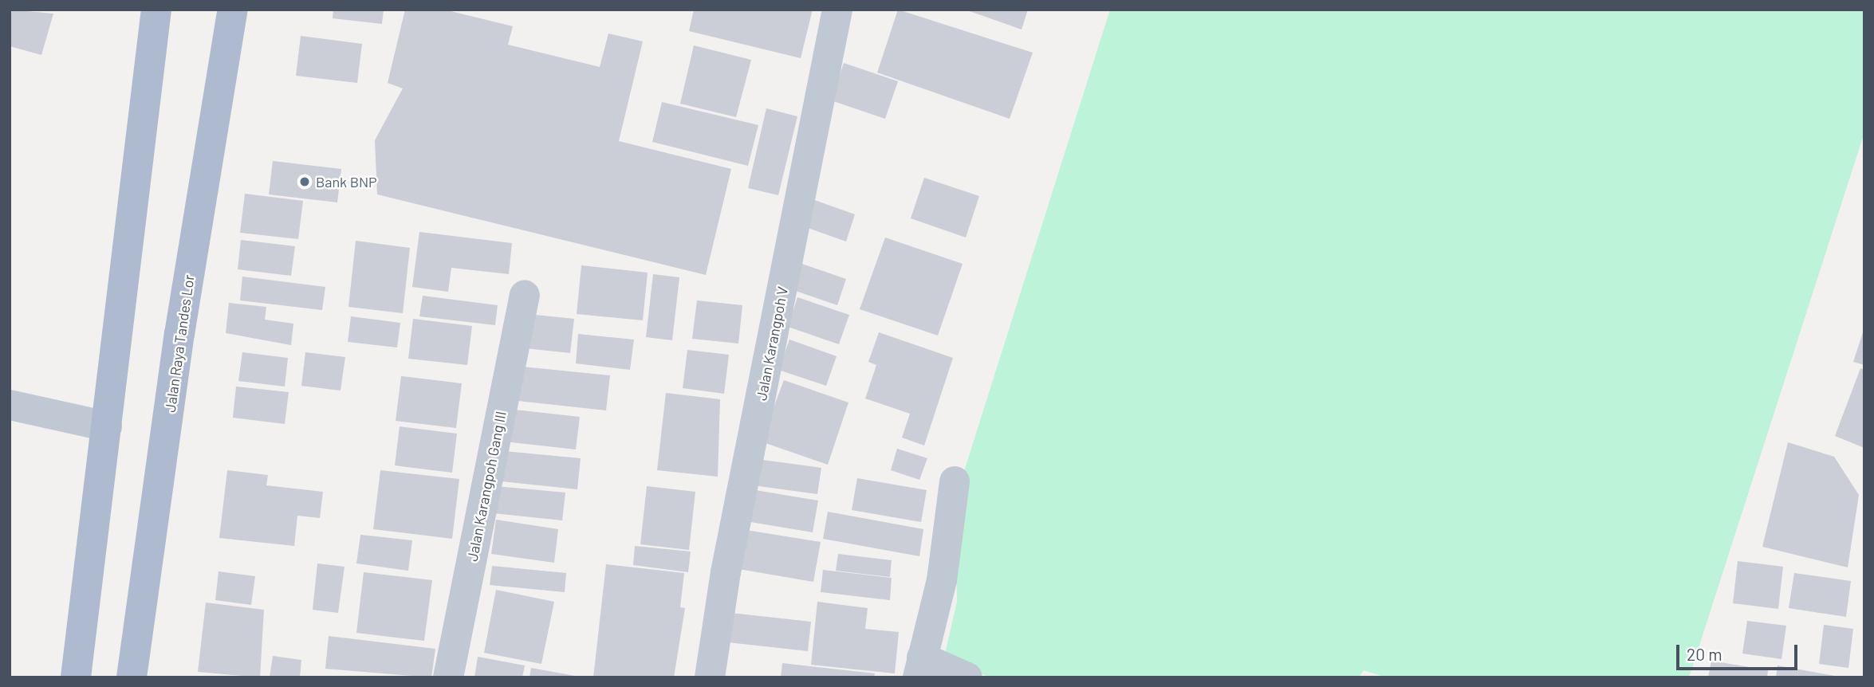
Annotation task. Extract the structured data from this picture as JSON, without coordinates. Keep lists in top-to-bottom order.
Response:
{
  "streets": {
    "main road": ["Jalan Raya Tandes Lor"],
    "street": ["Jalan Karangpoh V", "Jalan Karangpoh Gang III"]
  },
  "places": ["Bank BNP"],
  "scale_bar": "20 m"
}
